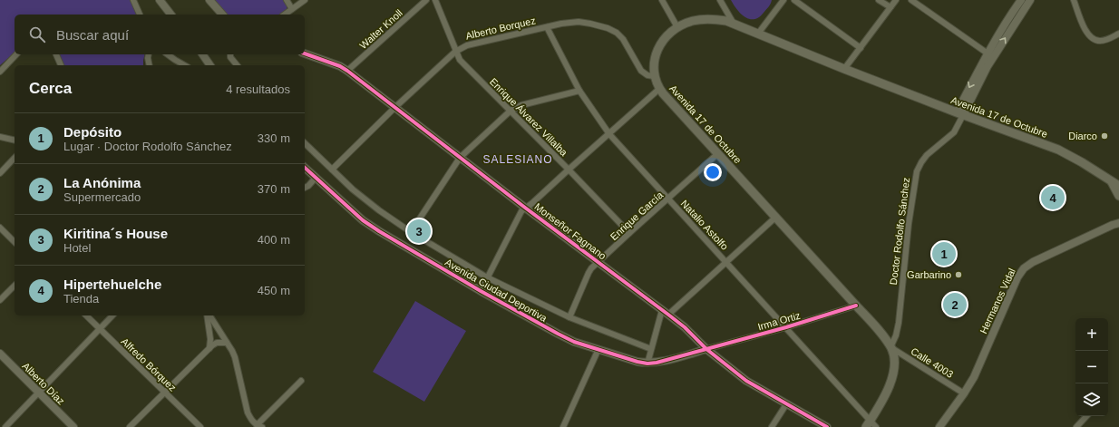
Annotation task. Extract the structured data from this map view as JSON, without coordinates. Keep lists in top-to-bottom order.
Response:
{
  "streets": {
    "main road": ["Avenida 17 de Octubre"],
    "street": [
      "Alberto Borquez",
      "Walter Knoll",
      "Enrique Álvarez Villalba",
      "Enrique García",
      "Natalio Astolfo",
      "Monseñor Fagnano",
      "Doctor Rodolfo Sánchez",
      "Avenida Ciudad Deportiva",
      "Hermanos Vidal",
      "Irma Ortiz",
      "Calle 4003",
      "Alfredo Bórquez",
      "Alberto Díaz"
    ]
  },
  "crossings": [
    ["Alberto Borquez", "Enrique Álvarez Villalba"],
    ["Alberto Borquez", "Avenida 17 de Octubre"],
    ["Alberto Borquez", "Natalio Astolfo"],
    ["Alberto Borquez", "Monseñor Fagnano"],
    ["Alberto Borquez", "Avenida Ciudad Deportiva"],
    ["Walter Knoll", "Monseñor Fagnano"],
    ["Enrique Álvarez Villalba", "Enrique García"],
    ["Avenida 17 de Octubre", "Enrique García"],
    ["Avenida 17 de Octubre", "Natalio Astolfo"],
    ["Avenida 17 de Octubre", "Doctor Rodolfo Sánchez"],
    ["Avenida 17 de Octubre", "Irma Ortiz"],
    ["Avenida 17 de Octubre", "Calle 4003"],
    ["Enrique García", "Natalio Astolfo"],
    ["Enrique García", "Monseñor Fagnano"],
    ["Enrique García", "Avenida Ciudad Deportiva"],
    ["Natalio Astolfo", "Irma Ortiz"],
    ["Monseñor Fagnano", "Avenida Ciudad Deportiva"],
    ["Monseñor Fagnano", "Irma Ortiz"],
    ["Doctor Rodolfo Sánchez", "Calle 4003"],
    ["Avenida Ciudad Deportiva", "Irma Ortiz"],
    ["Hermanos Vidal", "Calle 4003"]
  ],
  "districts": ["SALESIANO"],
  "places": ["Diarco", "Garbarino"],
  "page": {
    "search": "Buscar aquí",
    "heading": ["Cerca", "4 resultados"],
    "list": [
      {
        "mark": "1",
        "name": "Depósito",
        "note": "Lugar · Doctor Rodolfo Sánchez",
        "value": "330 m"
      },
      {
        "mark": "2",
        "name": "La Anónima",
        "note": "Supermercado",
        "value": "370 m"
      },
      {
        "mark": "3",
        "name": "Kiritina´s House",
        "note": "Hotel",
        "value": "400 m"
      },
      {
        "mark": "4",
        "name": "Hipertehuelche",
        "note": "Tienda",
        "value": "450 m"
      }
    ],
    "pins": [
      "4",
      "3",
      "1",
      "2"
    ],
    "map_buttons": ["+", "−"]
  }
}
